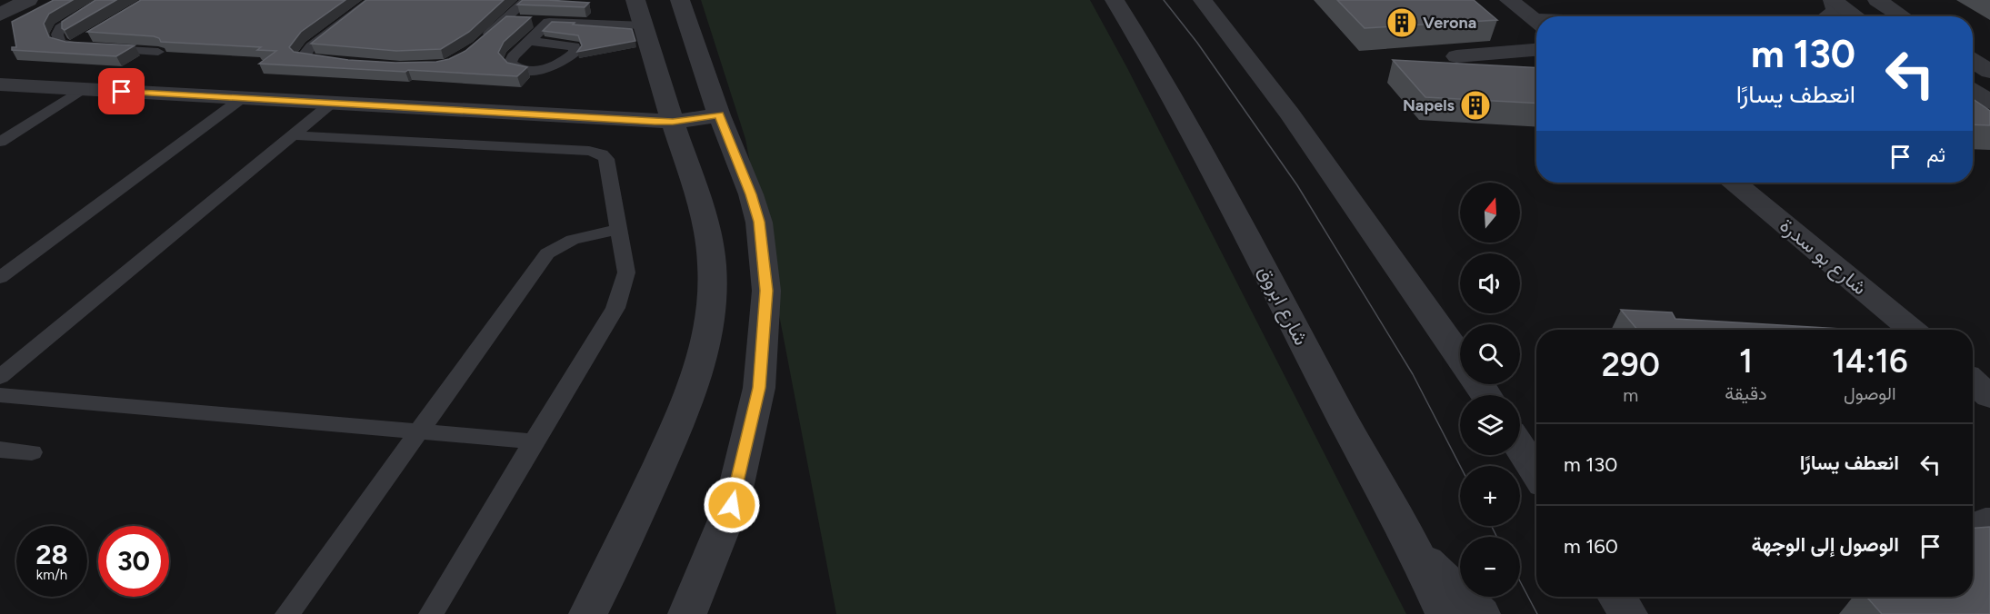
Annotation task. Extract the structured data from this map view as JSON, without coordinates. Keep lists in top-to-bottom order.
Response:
{
  "streets": {
    "street": ["شارع بو سدرة", "شارع ابروق"]
  },
  "places": {
    "building": ["Verona", "Napels"]
  },
  "north": "top",
  "page": {
    "turn": ["130 m", "انعطف يسارًا"],
    "then": "ثم",
    "map_buttons": ["+", "−"],
    "eta": [
      "14:16",
      "الوصول",
      "1",
      "دقيقة",
      "290",
      "m"
    ],
    "list": [
      {
        "name": "انعطف يسارًا",
        "value": "130 m"
      },
      {
        "name": "الوصول إلى الوجهة",
        "value": "160 m"
      }
    ],
    "speed": "28 km/h",
    "limit": "30"
  }
}
